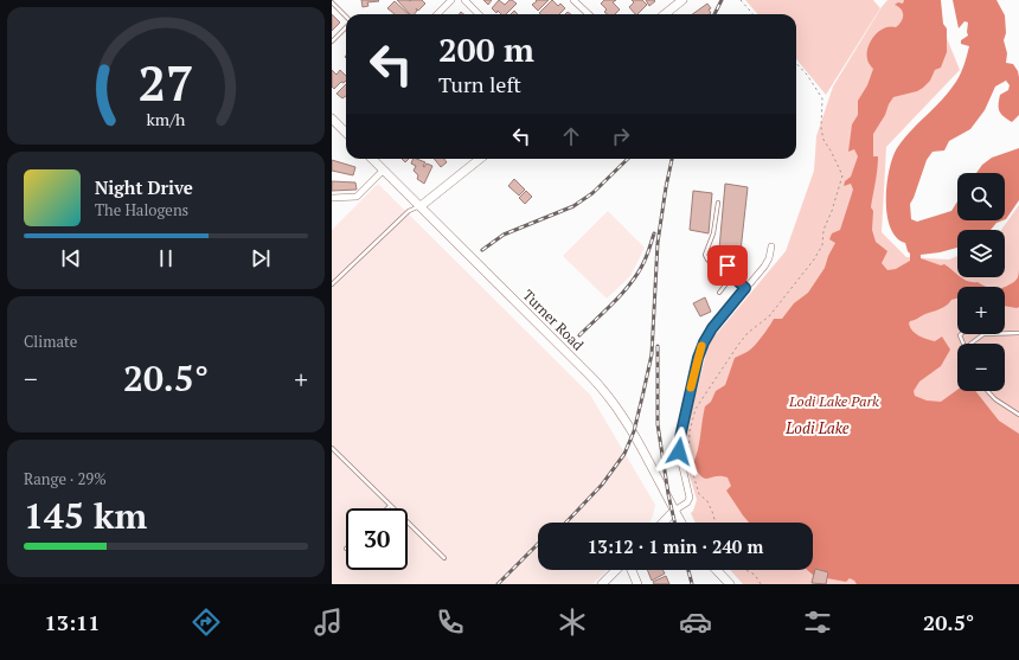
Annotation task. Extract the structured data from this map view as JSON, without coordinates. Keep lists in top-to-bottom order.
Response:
{
  "streets": {
    "main road": ["Turner Road"]
  },
  "water": ["Lodi Lake"],
  "parks": ["Lodi Lake Park"],
  "page": {
    "turn": ["200 m", "Turn left"],
    "song": ["Night Drive", "The Halogens"],
    "map_buttons": ["+", "−"],
    "tile": [
      "Climate",
      ["Range · 29%", "145 km"]
    ],
    "heat": ["−", "20.5°", "+"],
    "limit": "30",
    "trip": "13:12 · 1 min · 240 m",
    "tabs": ["13:11", "20.5°"],
    "gauge": ["27", "km/h"]
  }
}
